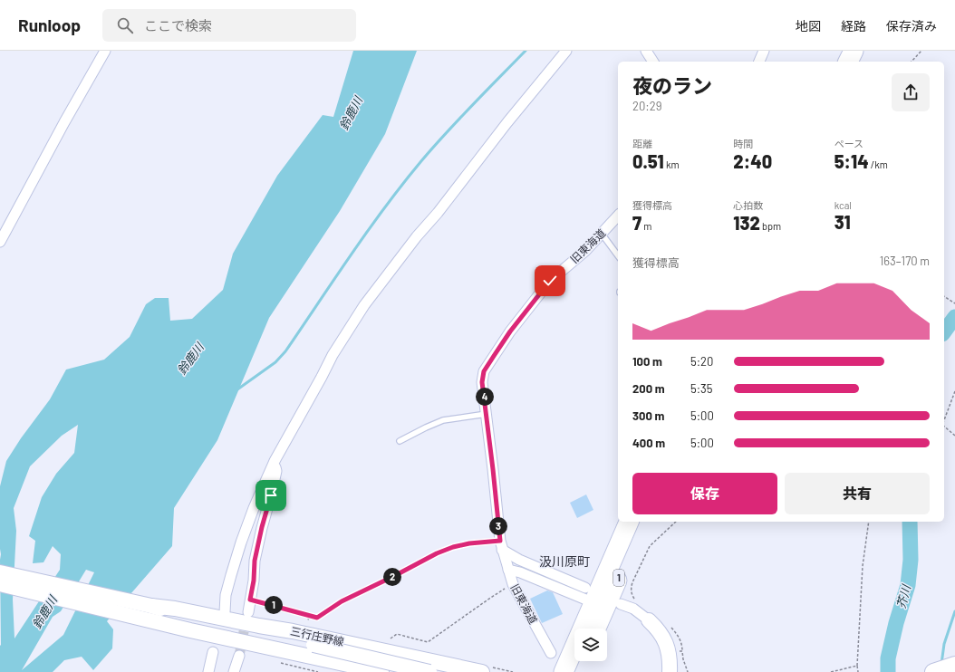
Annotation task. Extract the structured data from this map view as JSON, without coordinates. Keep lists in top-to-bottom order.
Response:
{
  "streets": {
    "highway": ["1"],
    "main road": ["三行庄野線"],
    "street": ["旧東海道"]
  },
  "districts": ["汲川原町"],
  "water": ["鈴鹿川", "芥川"],
  "page": {
    "header": "Runloop",
    "search": "ここで検索",
    "nav": ["地図", "経路", "保存済み"],
    "heading": ["夜のラン", "20:29"],
    "stats": [
      ["距離", "0.51 km"],
      ["時間", "2:40"],
      ["ペース", "5:14 /km"],
      ["獲得標高", "7 m"],
      ["心拍数", "132 bpm"],
      ["kcal", "31"]
    ],
    "chart": ["獲得標高", "163–170 m"],
    "list": [
      {
        "name": "100 m",
        "note": "5:20"
      },
      {
        "name": "200 m",
        "note": "5:35"
      },
      {
        "name": "300 m",
        "note": "5:00"
      },
      {
        "name": "400 m",
        "note": "5:00"
      }
    ],
    "pins": [
      "4",
      "3",
      "2",
      "1"
    ],
    "buttons": ["保存", "共有"]
  }
}
